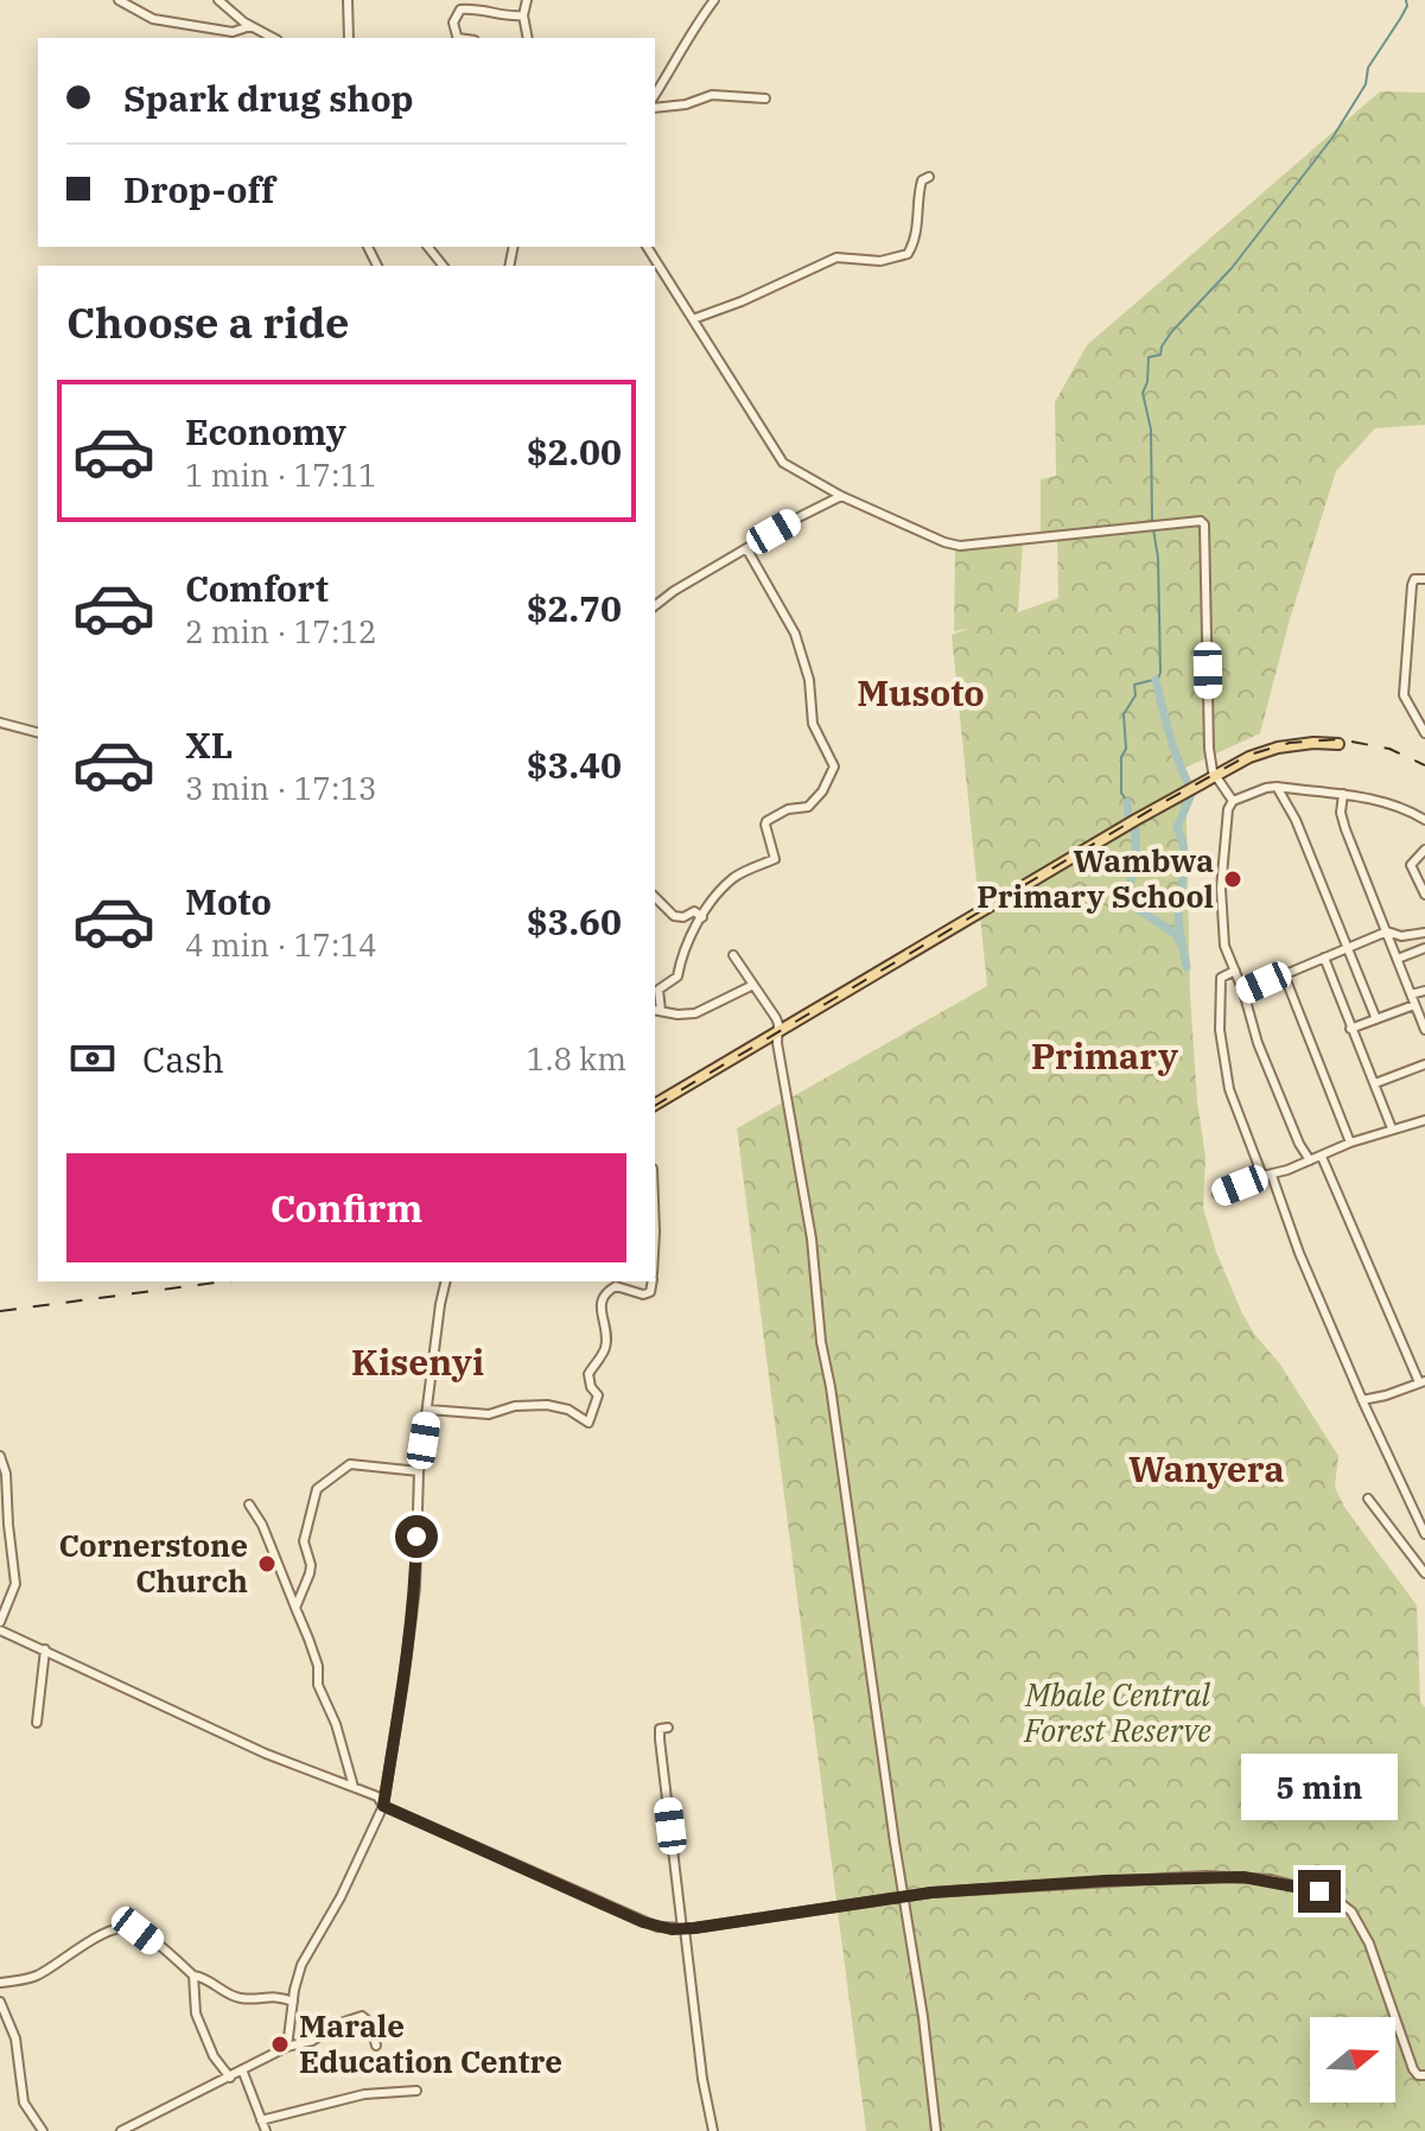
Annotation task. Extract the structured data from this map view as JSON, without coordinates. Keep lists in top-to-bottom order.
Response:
{
  "districts": [
    "Musoto",
    "Primary",
    "Kisenyi",
    "Wanyera"
  ],
  "parks": ["Mbale Central Forest Reserve"],
  "places": ["Wambwa Primary School", "Cornerstone Church", "Marale Education Centre"],
  "north": "right",
  "page": {
    "banner": ["Spark drug shop", "Drop-off"],
    "heading": "Choose a ride",
    "list": [
      {
        "name": "Economy",
        "note": "1 min · 17:11",
        "value": "$2.00"
      },
      {
        "name": "Comfort",
        "note": "2 min · 17:12",
        "value": "$2.70"
      },
      {
        "name": "XL",
        "note": "3 min · 17:13",
        "value": "$3.40"
      },
      {
        "name": "Moto",
        "note": "4 min · 17:14",
        "value": "$3.60"
      }
    ],
    "pay": ["Cash", "1.8 km"],
    "buttons": "Confirm",
    "bubble": "5 min"
  }
}
